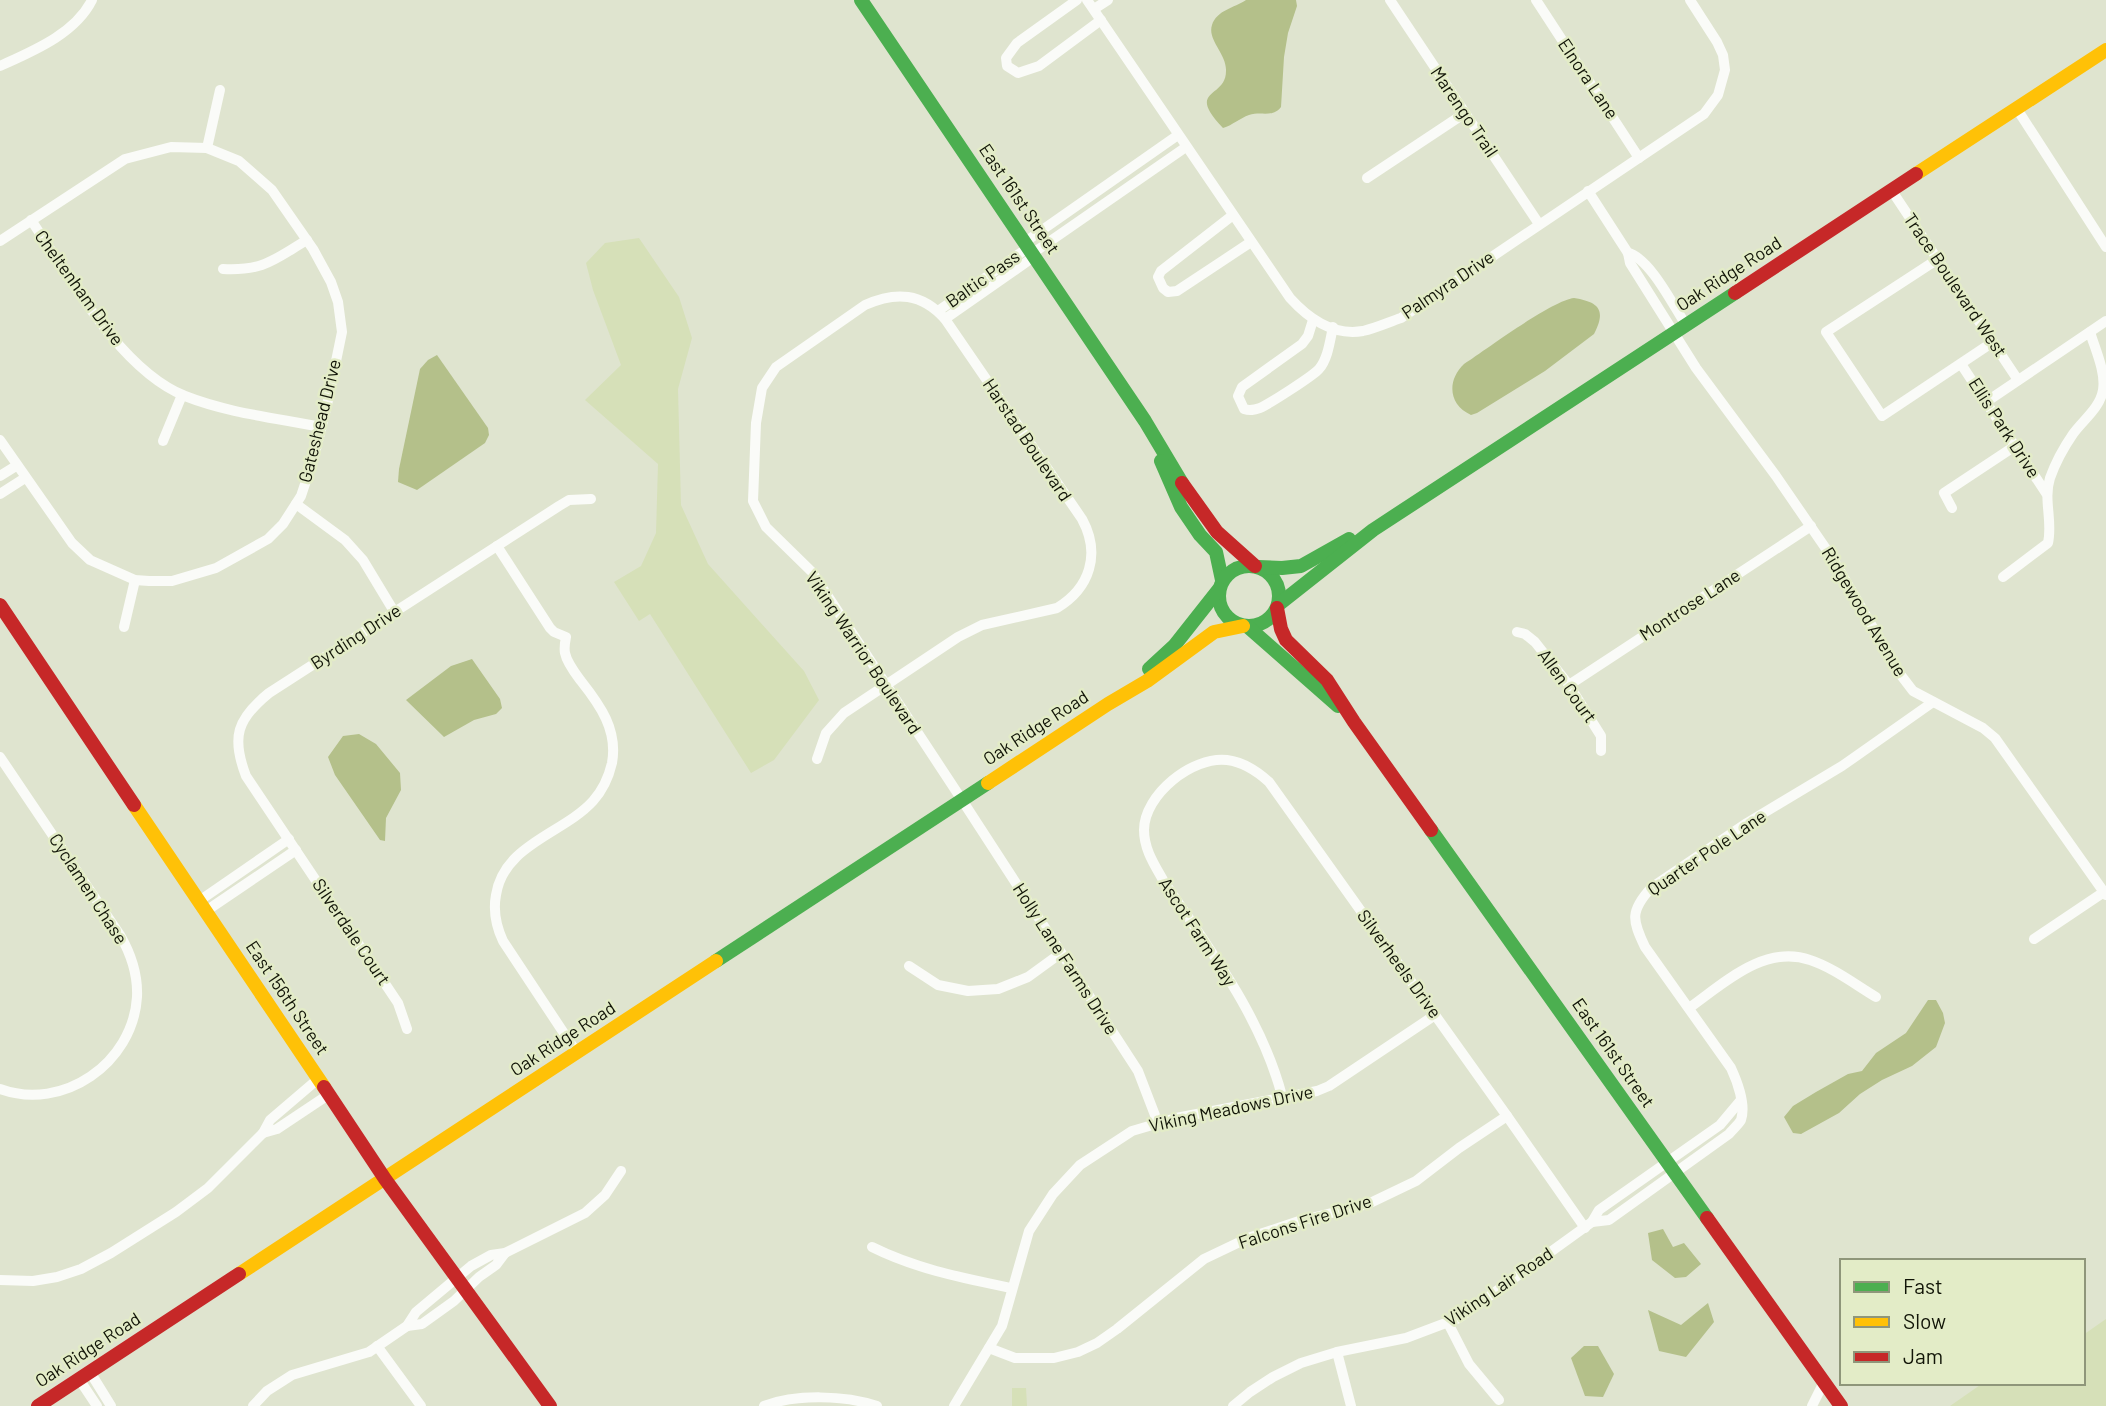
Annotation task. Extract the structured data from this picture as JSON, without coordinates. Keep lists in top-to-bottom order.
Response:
{
  "streets": {
    "street": [
      "Elnora Lane",
      "Marengo Trail",
      "East 161st Street",
      "Oak Ridge Road",
      "Baltic Pass",
      "Palmyra Drive",
      "Trace Boulevard West",
      "Cheltenham Drive",
      "Gateshead Drive",
      "Ellis Park Drive",
      "Harstad Boulevard",
      "Montrose Lane",
      "Ridgewood Avenue",
      "Byrding Drive",
      "Viking Warrior Boulevard",
      "Allen Court",
      "Quarter Pole Lane",
      "Cyclamen Chase",
      "Silverdale Court",
      "Ascot Farm Way",
      "Holly Lane Farms Drive",
      "Silverheels Drive",
      "East 156th Street",
      "Viking Meadows Drive",
      "Falcons Fire Drive",
      "Viking Lair Road"
    ]
  },
  "crossings": [
    ["Elnora Lane", "Palmyra Drive"],
    ["Marengo Trail", "Palmyra Drive"],
    ["East 161st Street", "Oak Ridge Road"],
    ["East 161st Street", "Baltic Pass"],
    ["East 161st Street", "Quarter Pole Lane"],
    ["East 161st Street", "Viking Lair Road"],
    ["Oak Ridge Road", "Trace Boulevard West"],
    ["Oak Ridge Road", "Ridgewood Avenue"],
    ["Oak Ridge Road", "Viking Warrior Boulevard"],
    ["Oak Ridge Road", "Holly Lane Farms Drive"],
    ["Oak Ridge Road", "East 156th Street"],
    ["Baltic Pass", "Harstad Boulevard"],
    ["Baltic Pass", "Viking Warrior Boulevard"],
    ["Palmyra Drive", "Ridgewood Avenue"],
    ["Cheltenham Drive", "Gateshead Drive"],
    ["Harstad Boulevard", "Viking Warrior Boulevard"],
    ["Montrose Lane", "Ridgewood Avenue"],
    ["Montrose Lane", "Allen Court"],
    ["Ridgewood Avenue", "Quarter Pole Lane"],
    ["Byrding Drive", "Silverdale Court"],
    ["Viking Warrior Boulevard", "Holly Lane Farms Drive"],
    ["Quarter Pole Lane", "Viking Lair Road"],
    ["Ascot Farm Way", "Silverheels Drive"],
    ["Ascot Farm Way", "Viking Meadows Drive"],
    ["Holly Lane Farms Drive", "Viking Meadows Drive"],
    ["Silverheels Drive", "Viking Meadows Drive"],
    ["Silverheels Drive", "Falcons Fire Drive"],
    ["Silverheels Drive", "Viking Lair Road"],
    ["Viking Meadows Drive", "Falcons Fire Drive"]
  ],
  "legend": ["Fast", "Slow", "Jam"]
}
